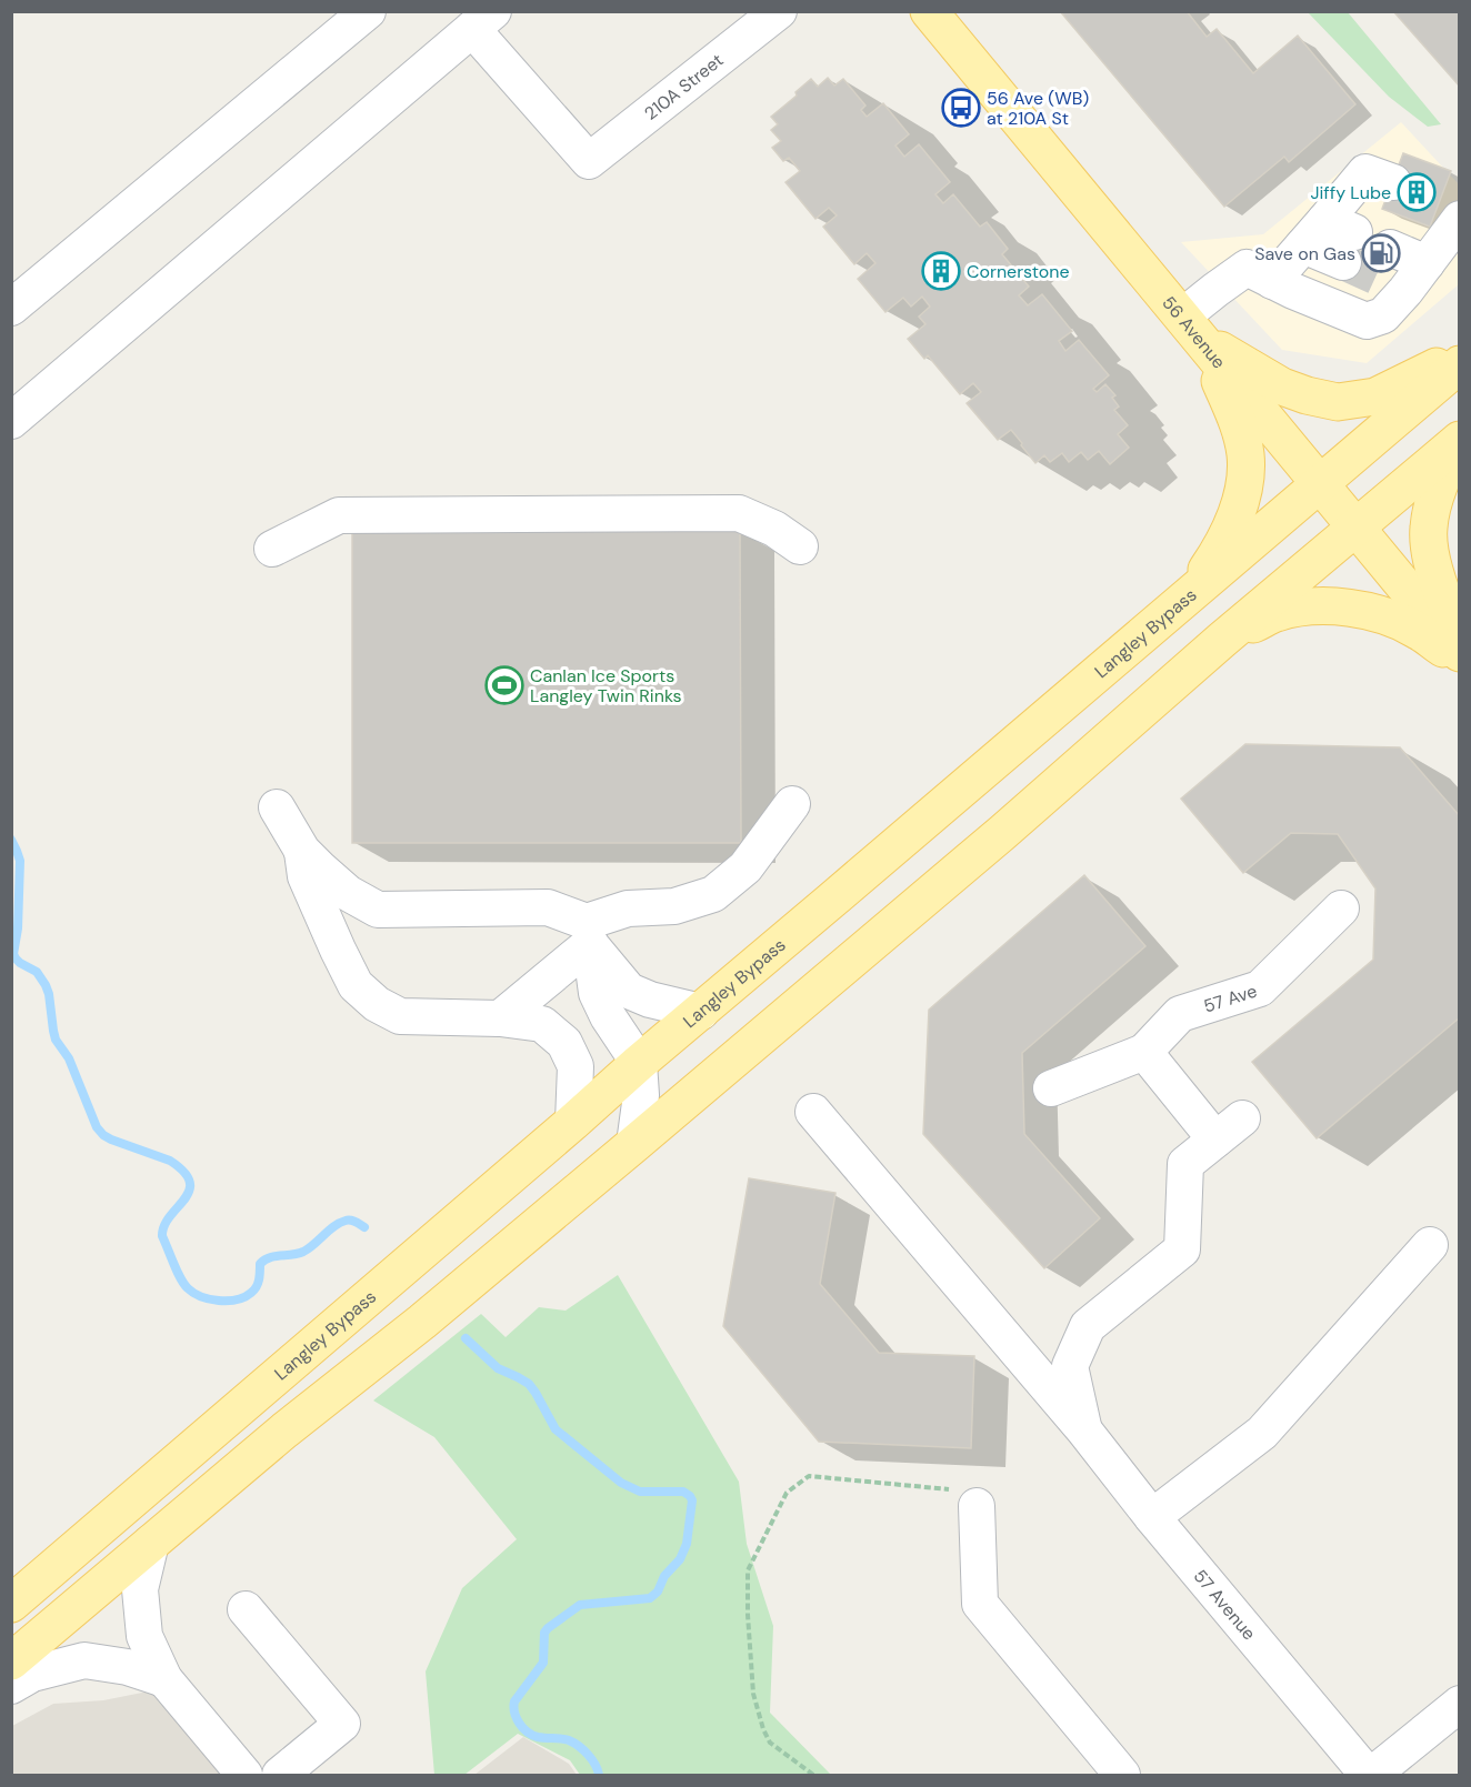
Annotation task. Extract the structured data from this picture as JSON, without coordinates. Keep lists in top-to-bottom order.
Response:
{
  "streets": {
    "main road": ["56 Avenue", "Langley Bypass"],
    "street": ["210A Street", "57 Ave", "57 Avenue"]
  },
  "crossings": [
    ["56 Avenue", "Langley Bypass"]
  ],
  "places": {
    "bus stop": ["56 Ave (WB) at 210A St"],
    "building": ["Jiffy Lube", "Cornerstone"],
    "fuel station": ["Save on Gas"],
    "sports": ["Canlan Ice Sports Langley Twin Rinks"]
  }
}
